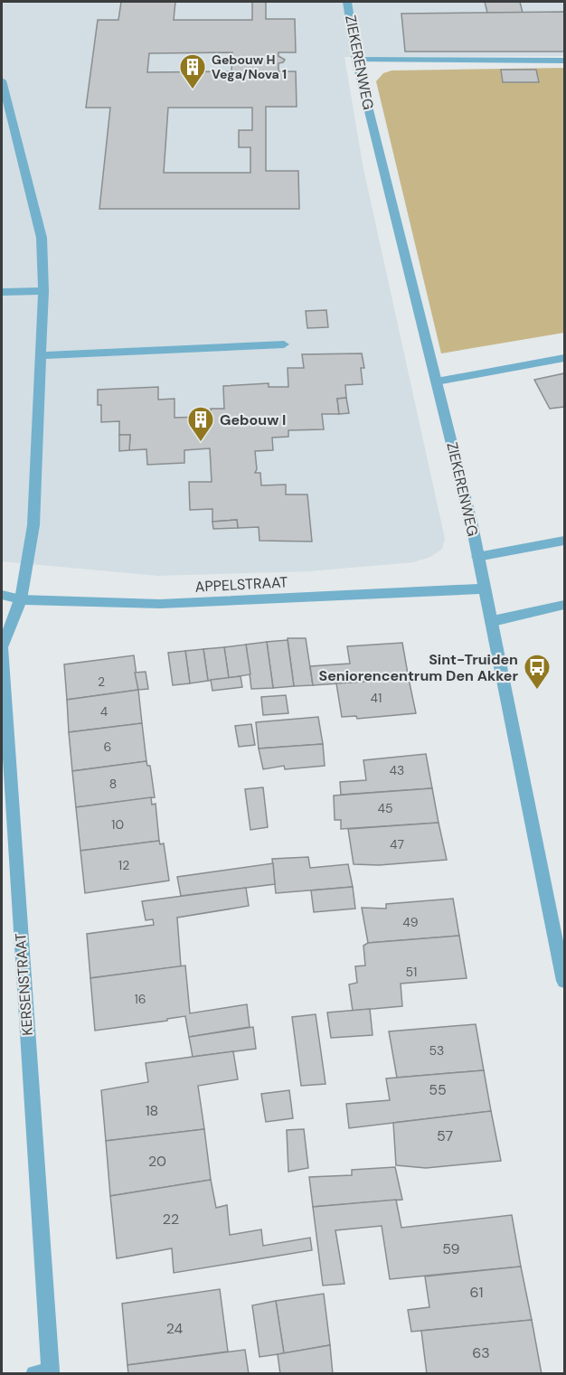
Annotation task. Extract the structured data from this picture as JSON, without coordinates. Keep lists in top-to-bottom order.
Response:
{
  "streets": {
    "street": ["ZIEKERENWEG", "APPELSTRAAT", "KERSENSTRAAT"]
  },
  "crossings": [
    ["ZIEKERENWEG", "APPELSTRAAT"],
    ["APPELSTRAAT", "KERSENSTRAAT"]
  ],
  "places": {
    "building": ["Gebouw H Vega/Nova 1", "Gebouw I"],
    "bus stop": ["Sint-Truiden Seniorencentrum Den Akker"]
  },
  "house_numbers": [
    "2",
    "41",
    "4",
    "6",
    "43",
    "8",
    "45",
    "10",
    "47",
    "12",
    "49",
    "51",
    "16",
    "53",
    "55",
    "18",
    "57",
    "20",
    "22",
    "59",
    "61",
    "24",
    "63"
  ]
}
